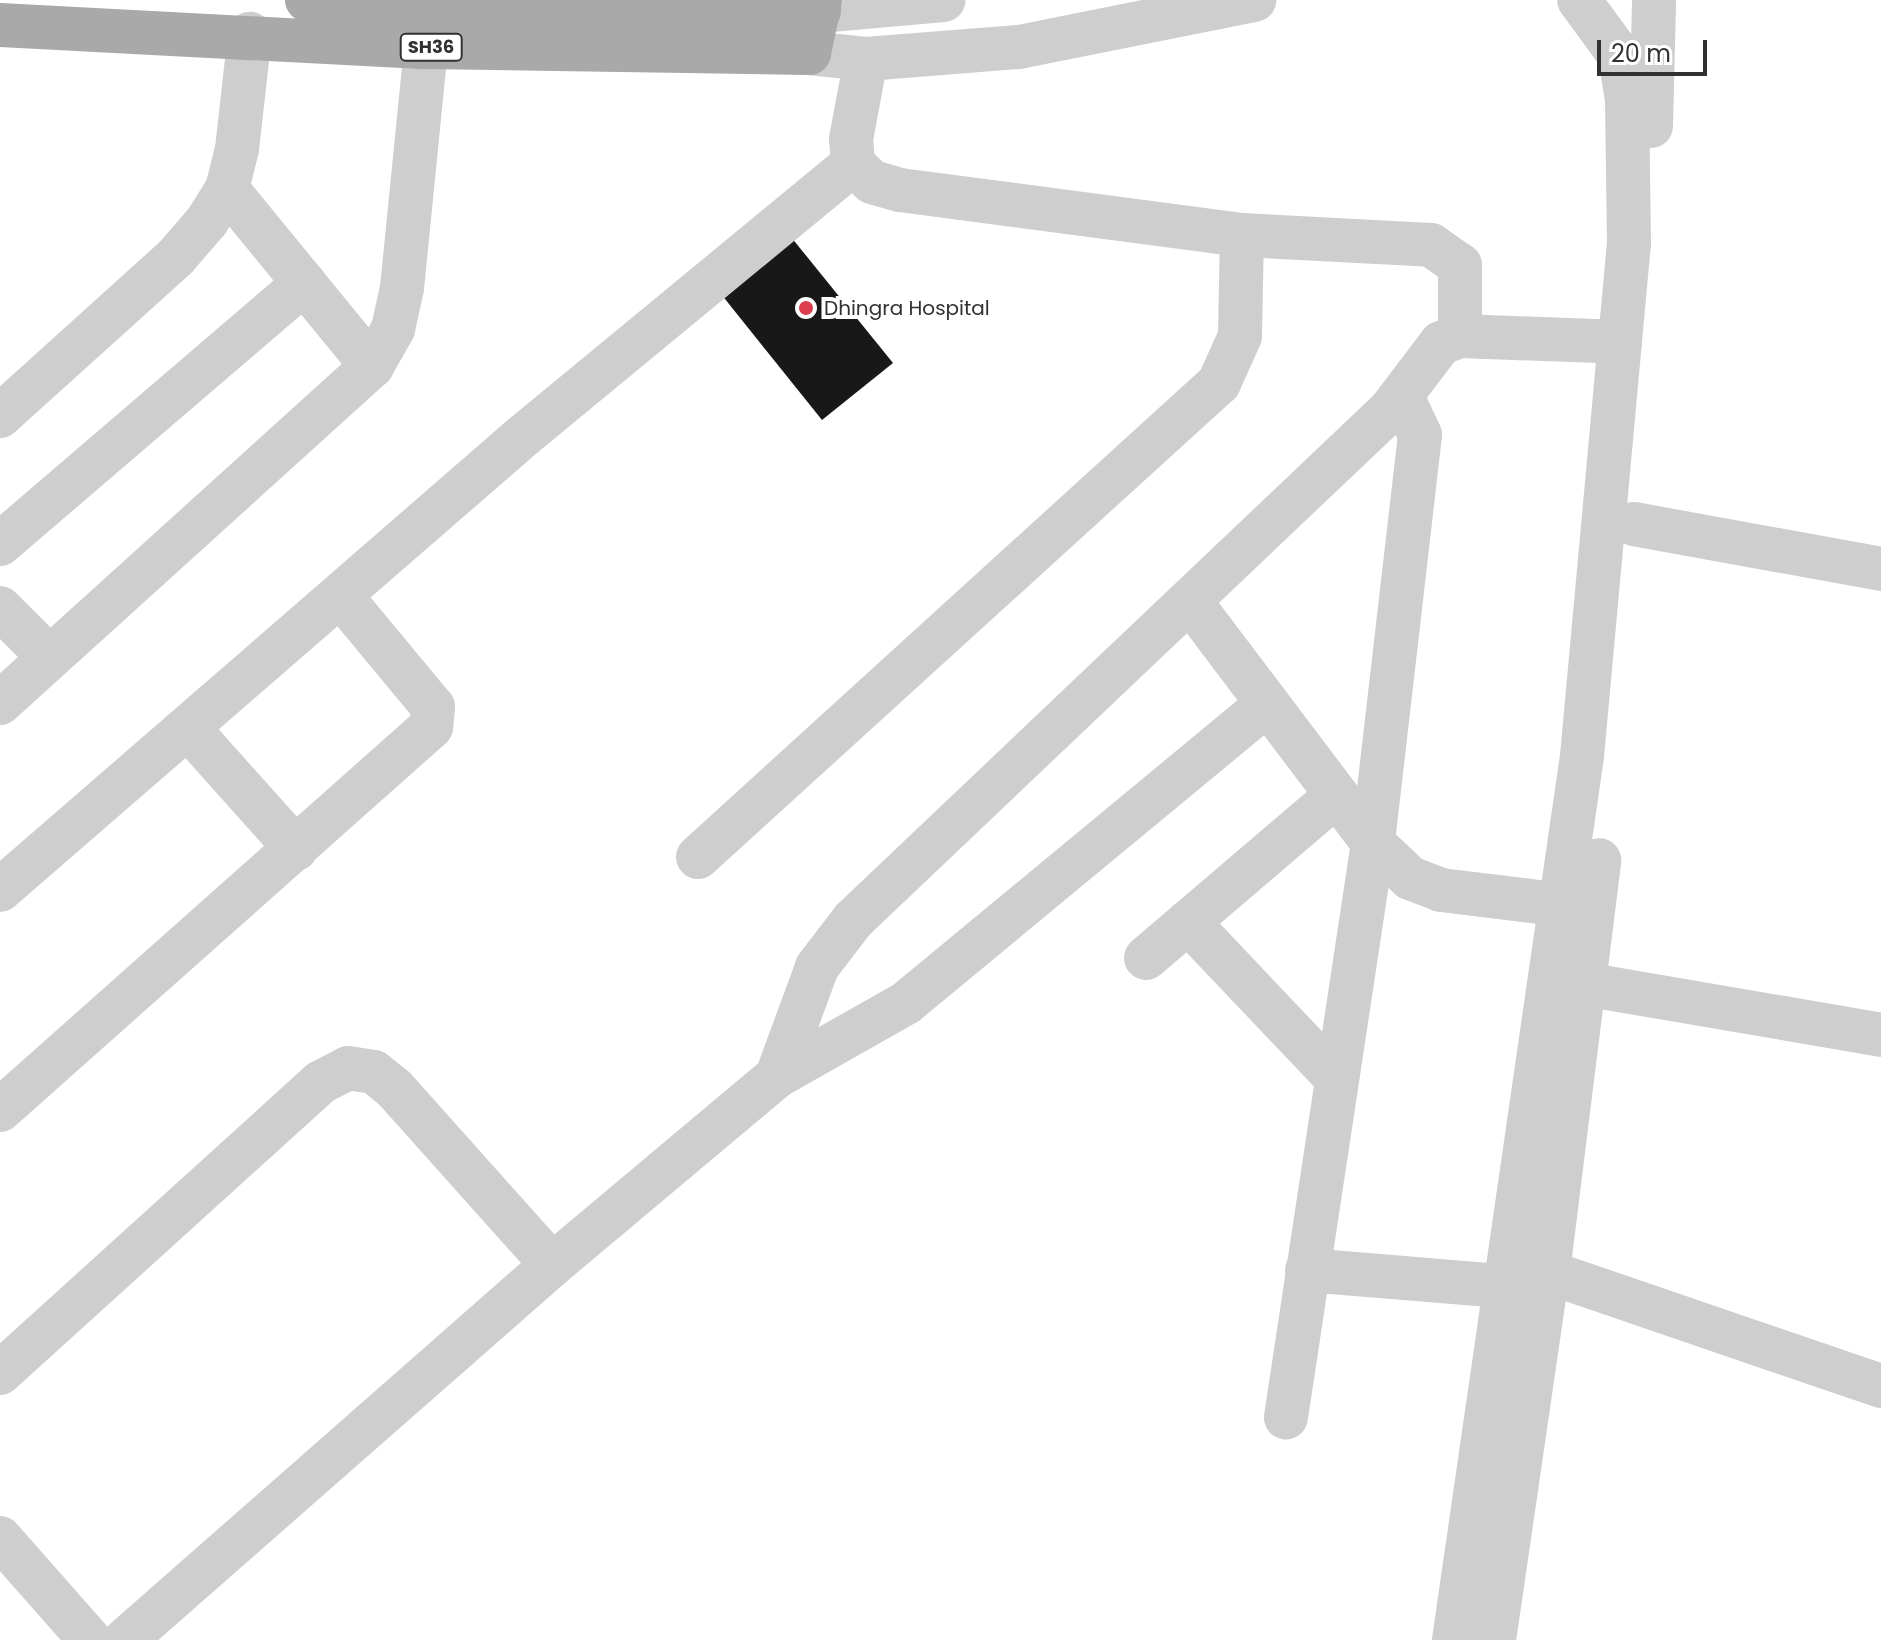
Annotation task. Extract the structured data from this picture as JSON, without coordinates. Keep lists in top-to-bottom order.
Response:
{
  "streets": {
    "main road": ["SH36"]
  },
  "places": ["Dhingra Hospital"],
  "scale_bar": "20 m"
}
